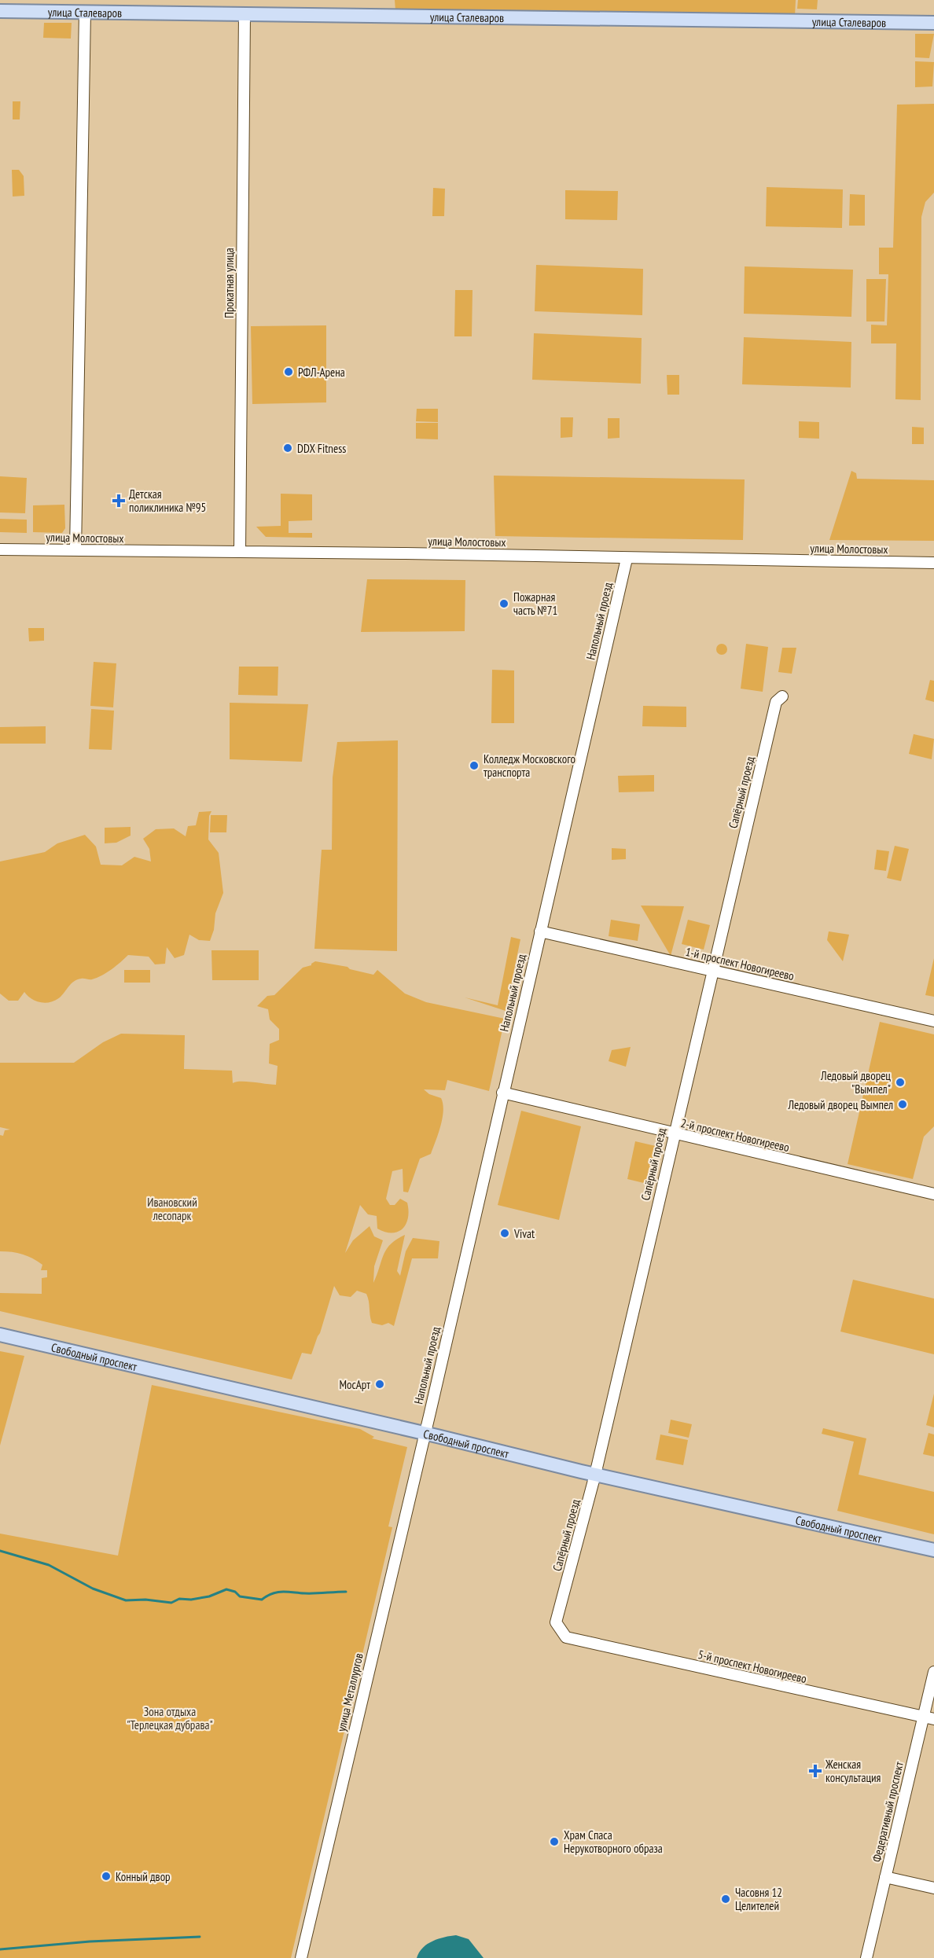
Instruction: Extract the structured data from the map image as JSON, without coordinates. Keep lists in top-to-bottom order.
{
  "streets": {
    "main road": ["улица Сталеваров", "Свободный проспект"],
    "street": [
      "Прокатная улица",
      "улица Молостовых",
      "Напольный проезд",
      "Сапёрный проезд",
      "1-й проспект Новогиреево",
      "2-й проспект Новогиреево",
      "5-й проспект Новогиреево",
      "улица Металлургов",
      "Федеративный проспект"
    ]
  },
  "crossings": [
    ["улица Сталеваров", "Прокатная улица"],
    ["Прокатная улица", "улица Молостовых"],
    ["улица Молостовых", "Напольный проезд"],
    ["Напольный проезд", "1-й проспект Новогиреево"],
    ["Напольный проезд", "2-й проспект Новогиреево"],
    ["Напольный проезд", "Свободный проспект"],
    ["Напольный проезд", "улица Металлургов"],
    ["Сапёрный проезд", "1-й проспект Новогиреево"],
    ["Сапёрный проезд", "2-й проспект Новогиреево"],
    ["Сапёрный проезд", "Свободный проспект"],
    ["Сапёрный проезд", "5-й проспект Новогиреево"],
    ["Свободный проспект", "улица Металлургов"],
    ["5-й проспект Новогиреево", "Федеративный проспект"]
  ],
  "parks": ["Ивановский лесопарк", "Зона отдыха \"Терлецкая дубрава\""],
  "places": {
    "other": [
      "РФЛ-Арена",
      "DDX Fitness",
      "Пожарная часть №71",
      "Колледж Московского транспорта",
      "Ледовый дворец \"Вымпел\"",
      "Ледовый дворец Вымпел",
      "Vivat",
      "МосАрт",
      "Храм Спаса Нерукотворного образа",
      "Конный двор",
      "Часовня 12 Целителей"
    ],
    "health": ["Детская поликлиника №95", "Женская консультация"]
  }
}
